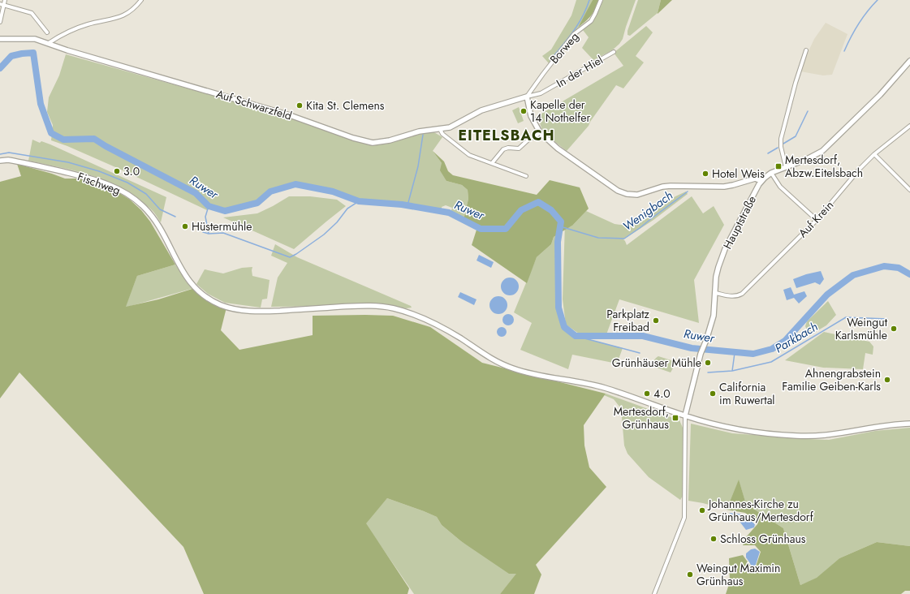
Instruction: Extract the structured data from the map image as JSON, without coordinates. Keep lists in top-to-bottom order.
{
  "streets": {
    "street": [
      "Borweg",
      "In der Hiel",
      "Auf Schwarzfeld",
      "Fischweg",
      "Auf Krein",
      "Hauptstraße"
    ]
  },
  "crossings": [
    ["Borweg", "In der Hiel"],
    ["Borweg", "Auf Schwarzfeld"],
    ["In der Hiel", "Auf Schwarzfeld"],
    ["Fischweg", "Hauptstraße"],
    ["Auf Krein", "Hauptstraße"]
  ],
  "districts": ["EITELSBACH"],
  "water": ["Ruwer", "Wenigbach", "Parkbach"],
  "places": {
    "other": [
      "Kita St. Clemens",
      "Kapelle der 14 Nothelfer",
      "3.0",
      "Hotel Weis",
      "Hüstermühle",
      "Parkplatz Freibad",
      "Weingut Karlsmühle",
      "Grünhäuser Mühle",
      "Ahnengrabstein Familie Geiben-Karls",
      "4.0",
      "California im Ruwertal",
      "Johannes-Kirche zu Grünhaus/Mertesdorf",
      "Schloss Grünhaus",
      "Weingut Maximin Grünhaus"
    ],
    "transit": ["Mertesdorf, Abzw.Eitelsbach", "Mertesdorf, Grünhaus"]
  }
}
